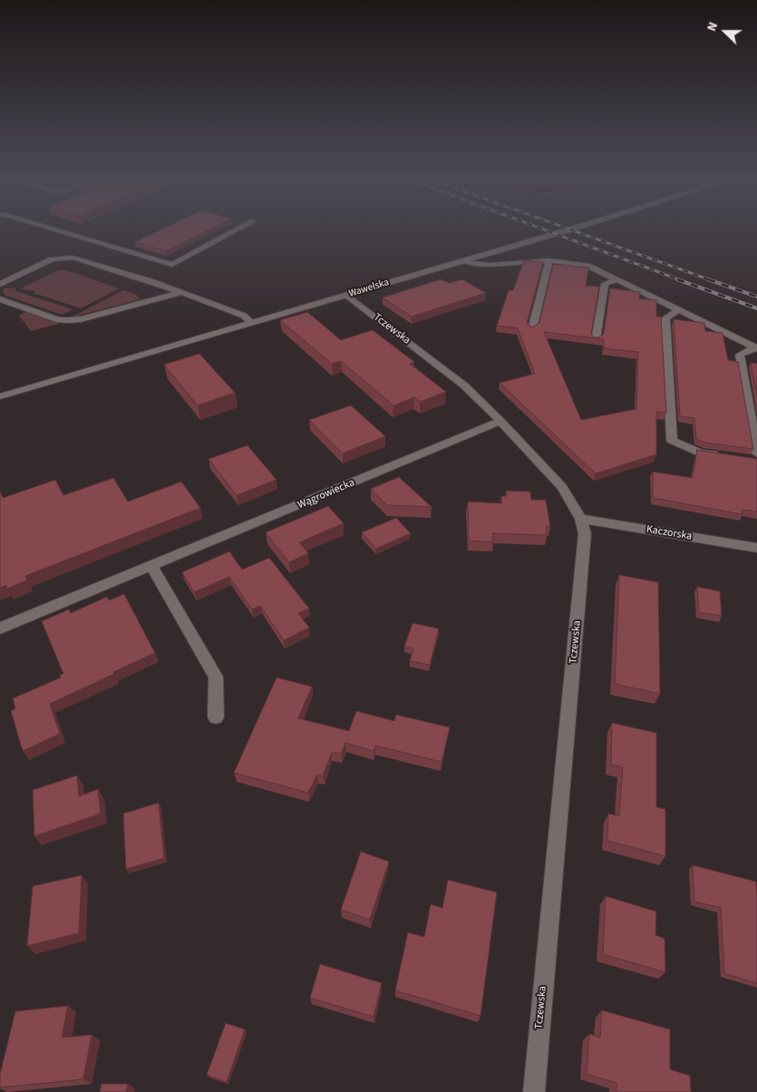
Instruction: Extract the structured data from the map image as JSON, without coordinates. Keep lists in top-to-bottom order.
{
  "streets": {
    "street": [
      "Wawelska",
      "Tczewska",
      "Wągrowiecka",
      "Kaczorska"
    ]
  },
  "crossings": [
    ["Wawelska", "Tczewska"],
    ["Tczewska", "Wągrowiecka"],
    ["Tczewska", "Kaczorska"]
  ],
  "north": "left"
}
